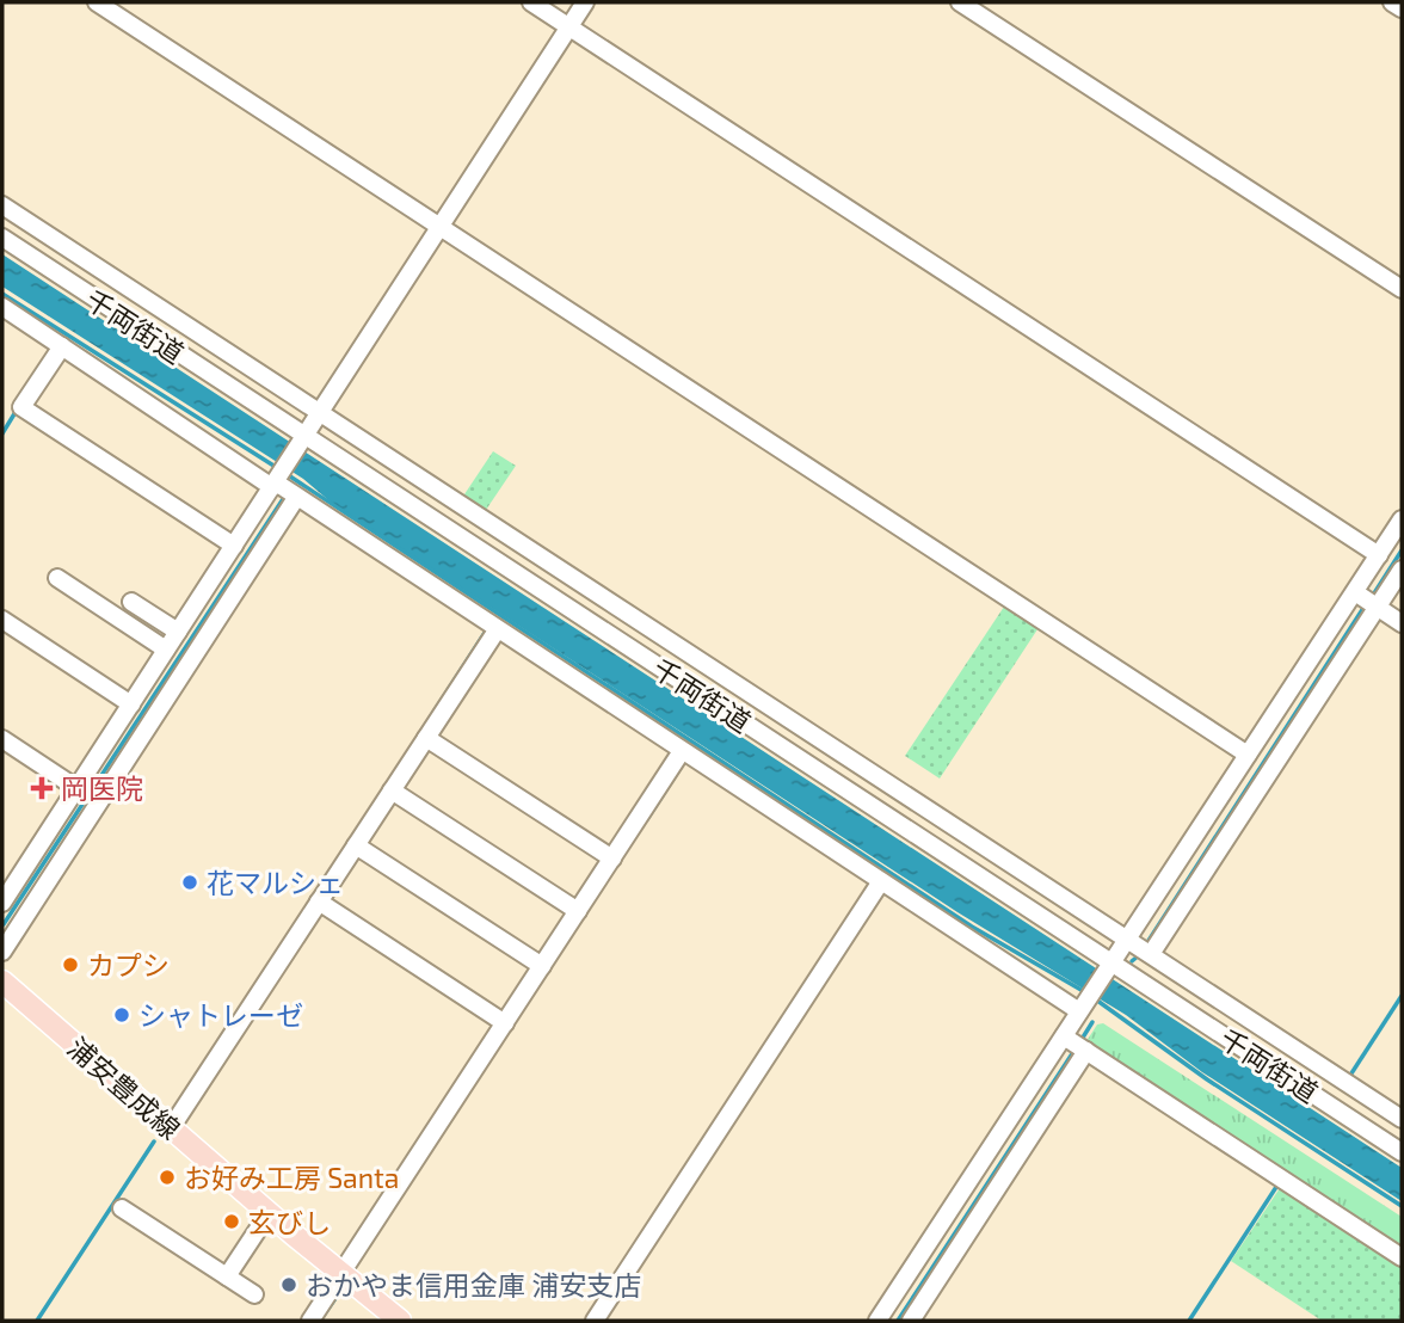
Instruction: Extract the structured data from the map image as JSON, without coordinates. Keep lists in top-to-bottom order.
{
  "streets": {
    "main road": ["浦安豊成線"],
    "street": ["千両街道"]
  },
  "places": {
    "health": ["岡医院"],
    "other": [
      "花マルシェ",
      "カプシ",
      "シャトレーゼ",
      "お好み工房 Santa",
      "玄びし",
      "おかやま信用金庫 浦安支店"
    ]
  }
}
